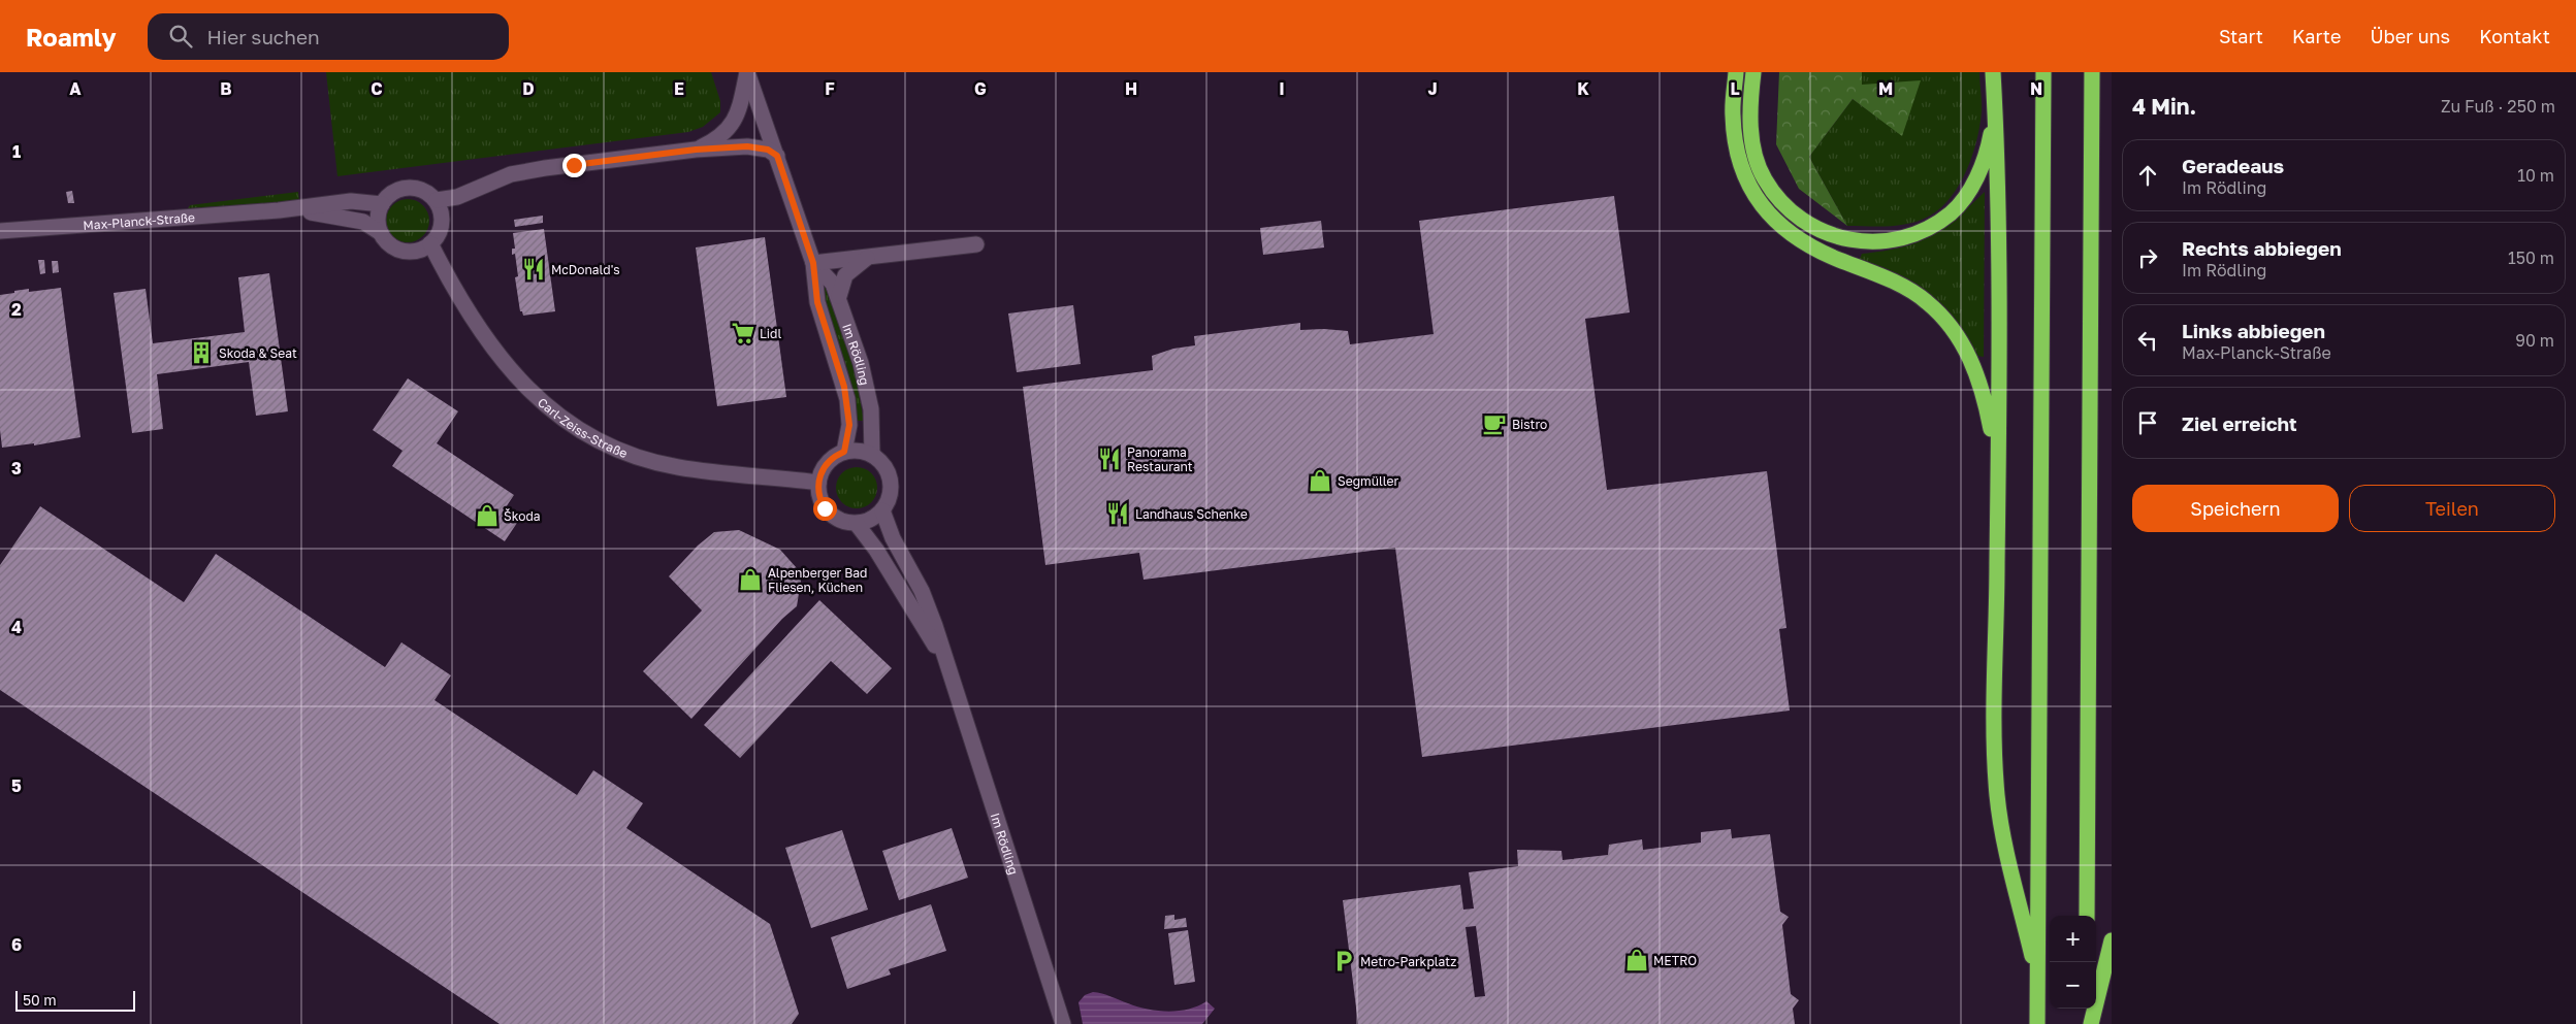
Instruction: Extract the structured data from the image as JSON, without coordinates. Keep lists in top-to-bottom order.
{
  "streets": {
    "street": ["Max-Planck-Straße", "Im Rödling", "Carl-Zeiss-Straße"]
  },
  "crossings": [
    ["Max-Planck-Straße", "Carl-Zeiss-Straße"],
    ["Im Rödling", "Carl-Zeiss-Straße"]
  ],
  "places": {
    "restaurant": ["McDonald's", "Panorama Restaurant", "Landhaus Schenke"],
    "supermarket": ["Lidl"],
    "building": ["Skoda & Seat"],
    "cafe": ["Bistro"],
    "shop": [
      "Segmüller",
      "Škoda",
      "Alpenberger Bad Fliesen, Küchen",
      "METRO"
    ],
    "parking": ["Metro-Parkplatz"]
  },
  "scale_bar": "50 m",
  "page": {
    "header": "Roamly",
    "search": "Hier suchen",
    "nav": [
      "Start",
      "Karte",
      "Über uns",
      "Kontakt"
    ],
    "heading": ["4 Min.", "Zu Fuß · 250 m"],
    "list": [
      ["Geradeaus", "Im Rödling", "10 m"],
      ["Rechts abbiegen", "Im Rödling", "150 m"],
      ["Links abbiegen", "Max-Planck-Straße", "90 m"],
      "Ziel erreicht"
    ],
    "buttons": ["Speichern", "Teilen"],
    "map_buttons": ["+", "−"],
    "scale": "50 m"
  },
  "grid": {
    "columns": [
      "A",
      "B",
      "C",
      "D",
      "E",
      "F",
      "G",
      "H",
      "I",
      "J",
      "K",
      "L",
      "M",
      "N"
    ],
    "rows": [
      "1",
      "2",
      "3",
      "4",
      "5",
      "6"
    ]
  }
}
